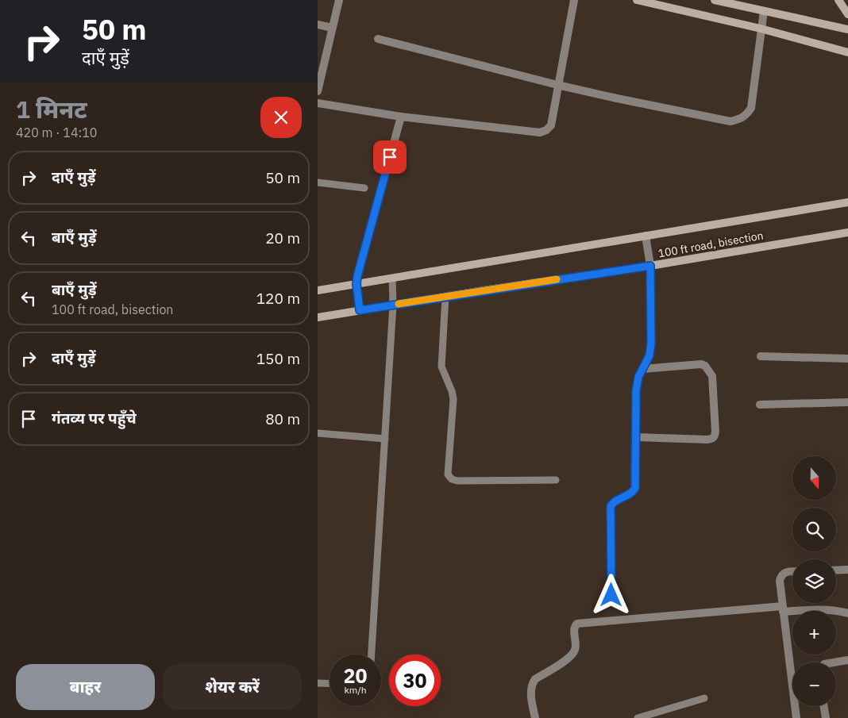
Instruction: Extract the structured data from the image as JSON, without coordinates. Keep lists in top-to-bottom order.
{
  "streets": {
    "street": ["100 ft road, bisection"]
  },
  "north": "bottom",
  "page": {
    "turn": ["50 m", "दाएँ मुड़ें"],
    "heading": ["1 मिनट", "420 m · 14:10"],
    "list": [
      {
        "name": "दाएँ मुड़ें",
        "value": "50 m"
      },
      {
        "name": "बाएँ मुड़ें",
        "value": "20 m"
      },
      {
        "name": "बाएँ मुड़ें",
        "note": "100 ft road, bisection",
        "value": "120 m"
      },
      {
        "name": "दाएँ मुड़ें",
        "value": "150 m"
      },
      {
        "name": "गंतव्य पर पहुँचे",
        "value": "80 m"
      }
    ],
    "map_buttons": ["+", "−"],
    "speed": "20 km/h",
    "limit": "30",
    "buttons": ["बाहर", "शेयर करें"]
  }
}
